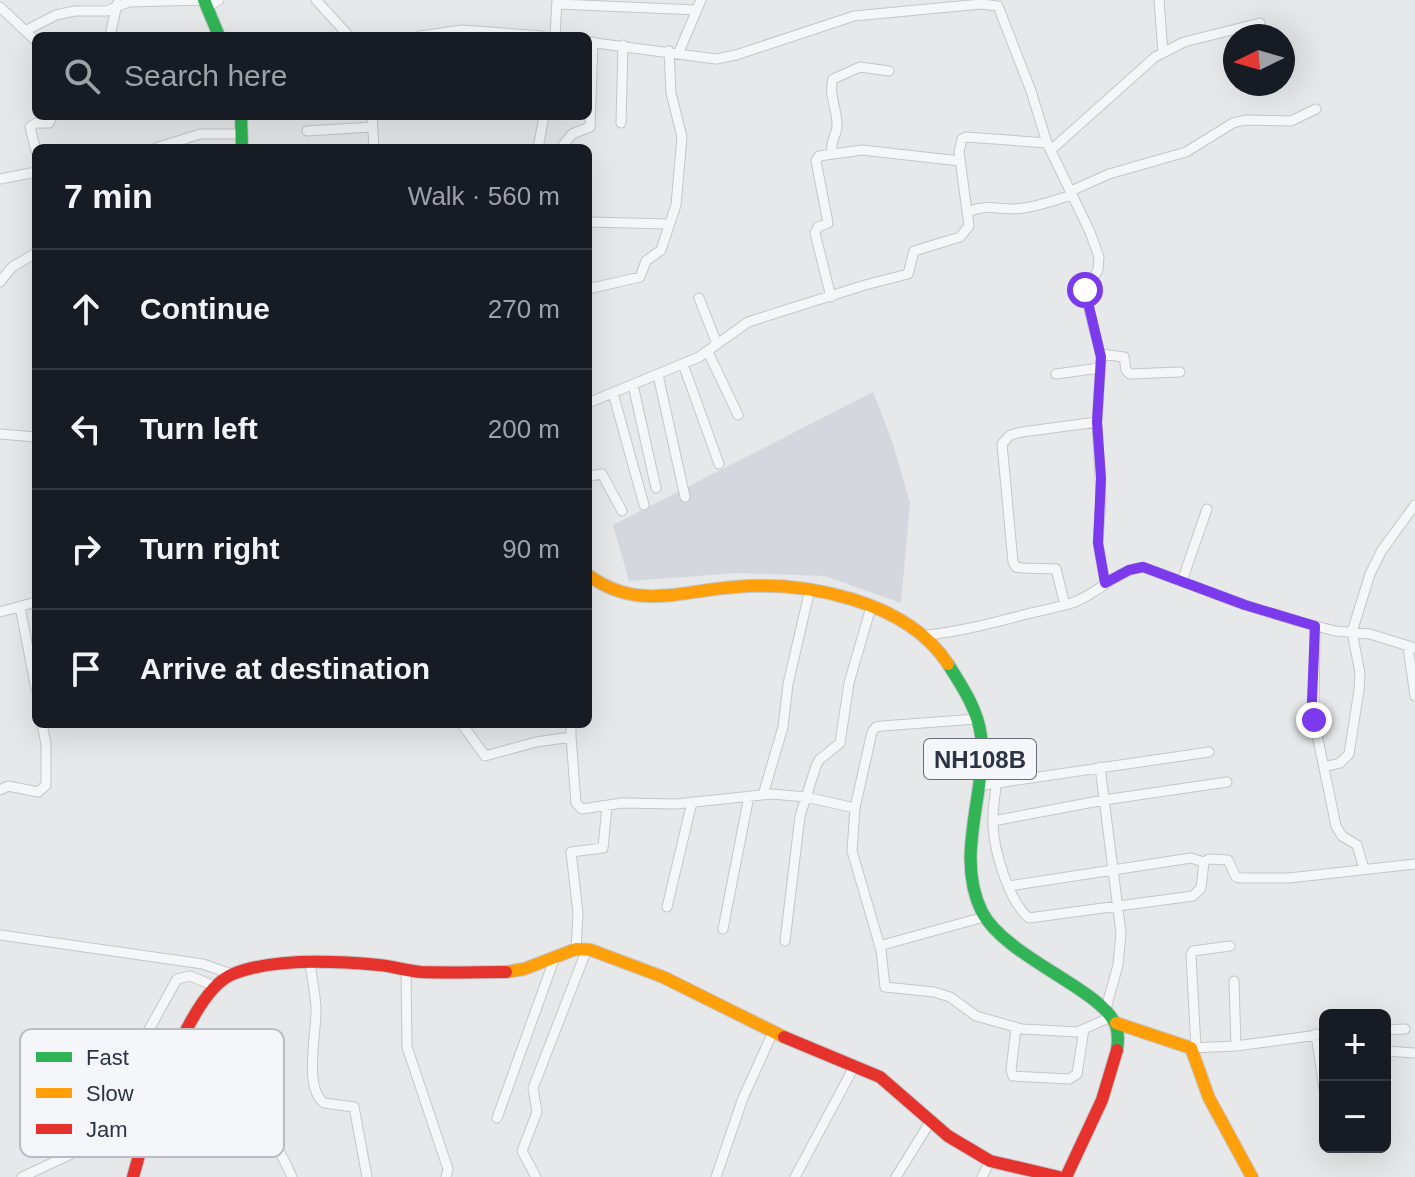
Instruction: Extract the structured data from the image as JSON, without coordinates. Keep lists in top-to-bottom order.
{
  "streets": {
    "main road": ["NH108B"]
  },
  "legend": ["Fast", "Slow", "Jam"],
  "north": "left",
  "page": {
    "search": "Search here",
    "heading": ["7 min", "Walk · 560 m"],
    "list": [
      ["Continue", "270 m"],
      ["Turn left", "200 m"],
      ["Turn right", "90 m"],
      "Arrive at destination"
    ],
    "map_buttons": ["+", "−"]
  }
}
